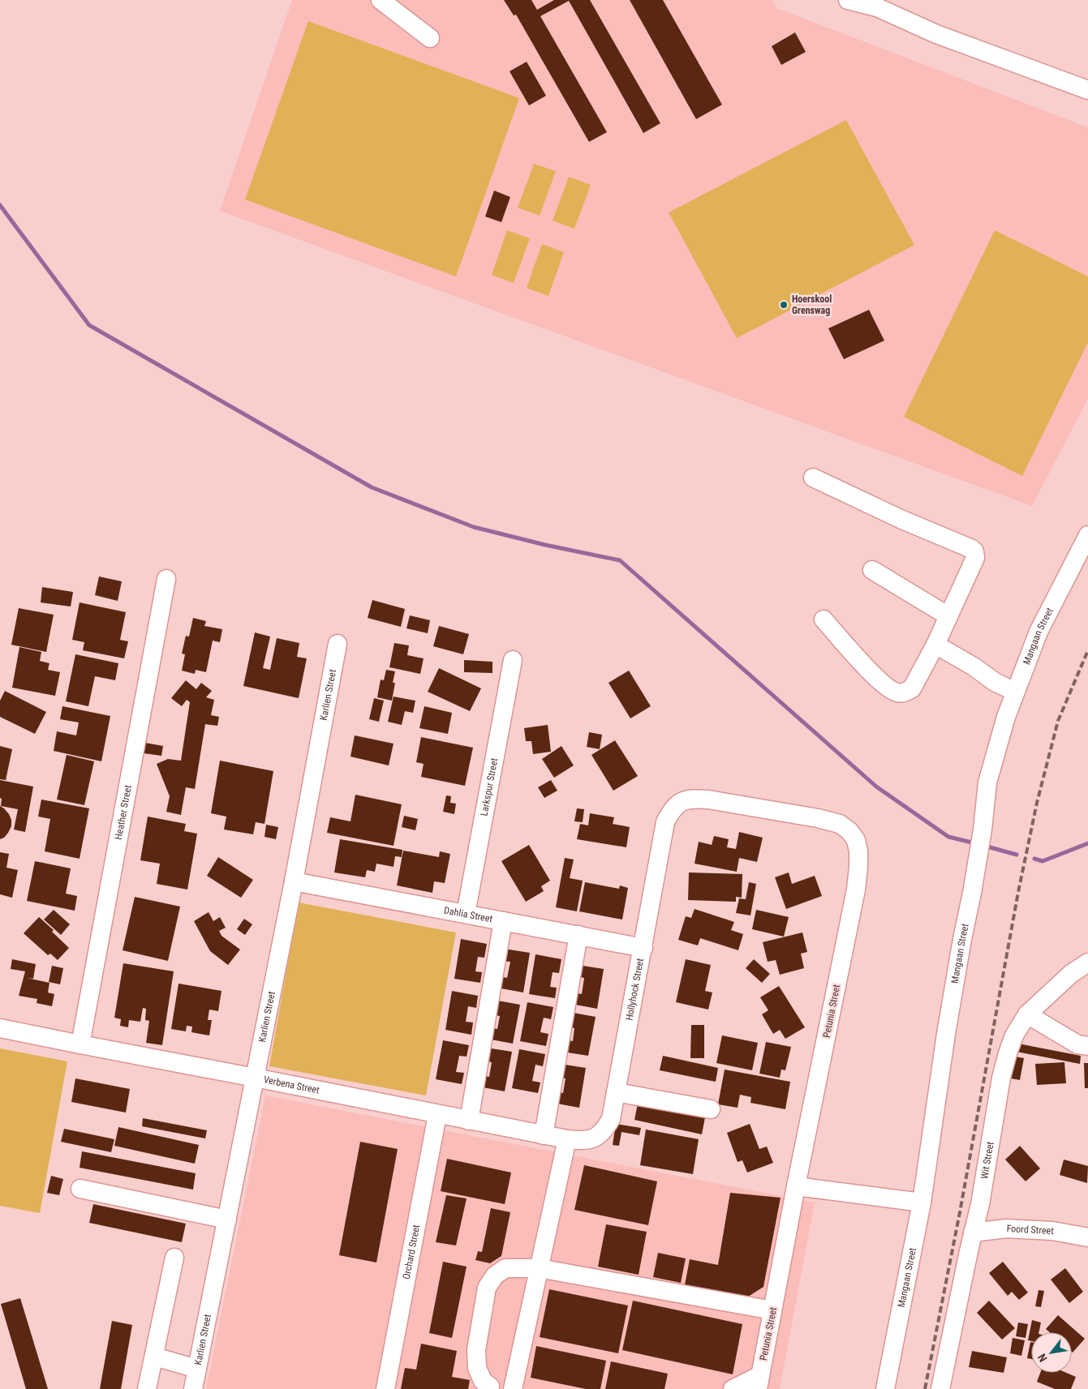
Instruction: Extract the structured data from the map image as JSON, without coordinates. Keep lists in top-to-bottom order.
{
  "streets": {
    "street": [
      "Mangaan Street",
      "Karlien Street",
      "Larkspur Street",
      "Heather Street",
      "Dahlia Street",
      "Hollyhock Street",
      "Petunia Street",
      "Verbena Street",
      "Wit Street",
      "Foord Street",
      "Orchard Street"
    ]
  },
  "crossings": [
    ["Karlien Street", "Dahlia Street"],
    ["Karlien Street", "Verbena Street"],
    ["Larkspur Street", "Dahlia Street"],
    ["Heather Street", "Verbena Street"],
    ["Dahlia Street", "Hollyhock Street"],
    ["Hollyhock Street", "Petunia Street"],
    ["Hollyhock Street", "Verbena Street"],
    ["Verbena Street", "Orchard Street"],
    ["Wit Street", "Foord Street"]
  ],
  "places": ["Hoerskool Grenswag"],
  "north": "bottom left"
}
